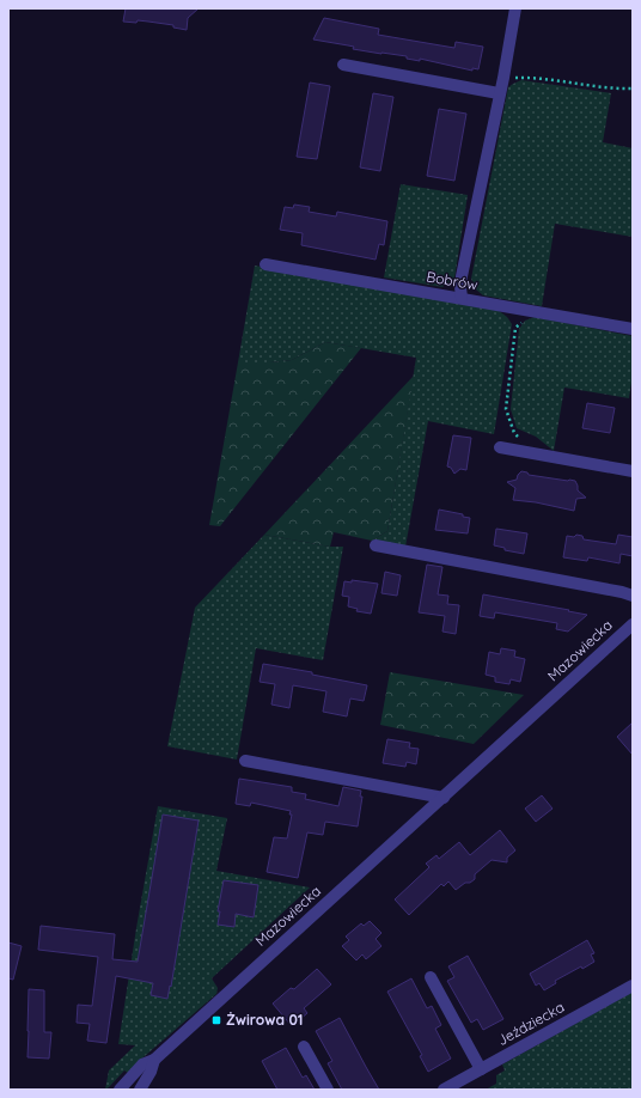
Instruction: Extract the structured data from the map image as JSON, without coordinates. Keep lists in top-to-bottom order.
{
  "streets": {
    "street": ["Bobrów", "Mazowiecka", "Jeździecka"]
  },
  "places": {
    "transit": ["Żwirowa 01"]
  }
}
